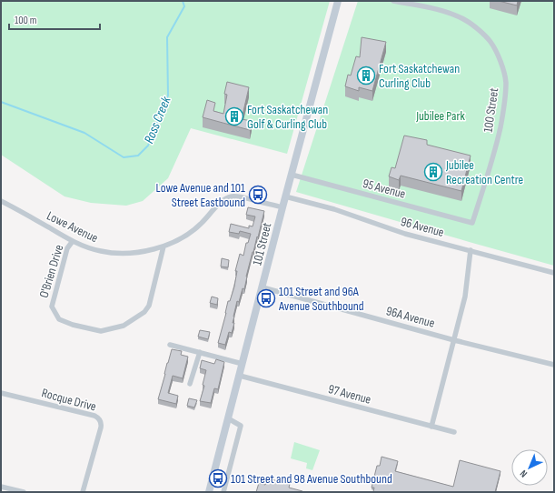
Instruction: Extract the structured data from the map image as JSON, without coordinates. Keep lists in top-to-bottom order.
{
  "streets": {
    "street": [
      "100 Street",
      "95 Avenue",
      "Lowe Avenue",
      "96 Avenue",
      "101 Street",
      "O'Brien Drive",
      "96A Avenue",
      "97 Avenue",
      "Rocque Drive"
    ]
  },
  "crossings": [
    ["100 Street", "95 Avenue"],
    ["95 Avenue", "101 Street"],
    ["Lowe Avenue", "101 Street"],
    ["Lowe Avenue", "O'Brien Drive"],
    ["96 Avenue", "101 Street"],
    ["101 Street", "96A Avenue"],
    ["101 Street", "97 Avenue"]
  ],
  "water": ["Ross Creek"],
  "parks": ["Jubilee Park"],
  "places": {
    "building": ["Fort Saskatchewan Curling Club", "Fort Saskatchewan Golf & Curling Club", "Jubilee Recreation Centre"],
    "bus stop": ["Lowe Avenue and 101 Street Eastbound", "101 Street and 96A Avenue Southbound", "101 Street and 98 Avenue Southbound"]
  },
  "scale_bar": "100 m",
  "north": "bottom left"
}
